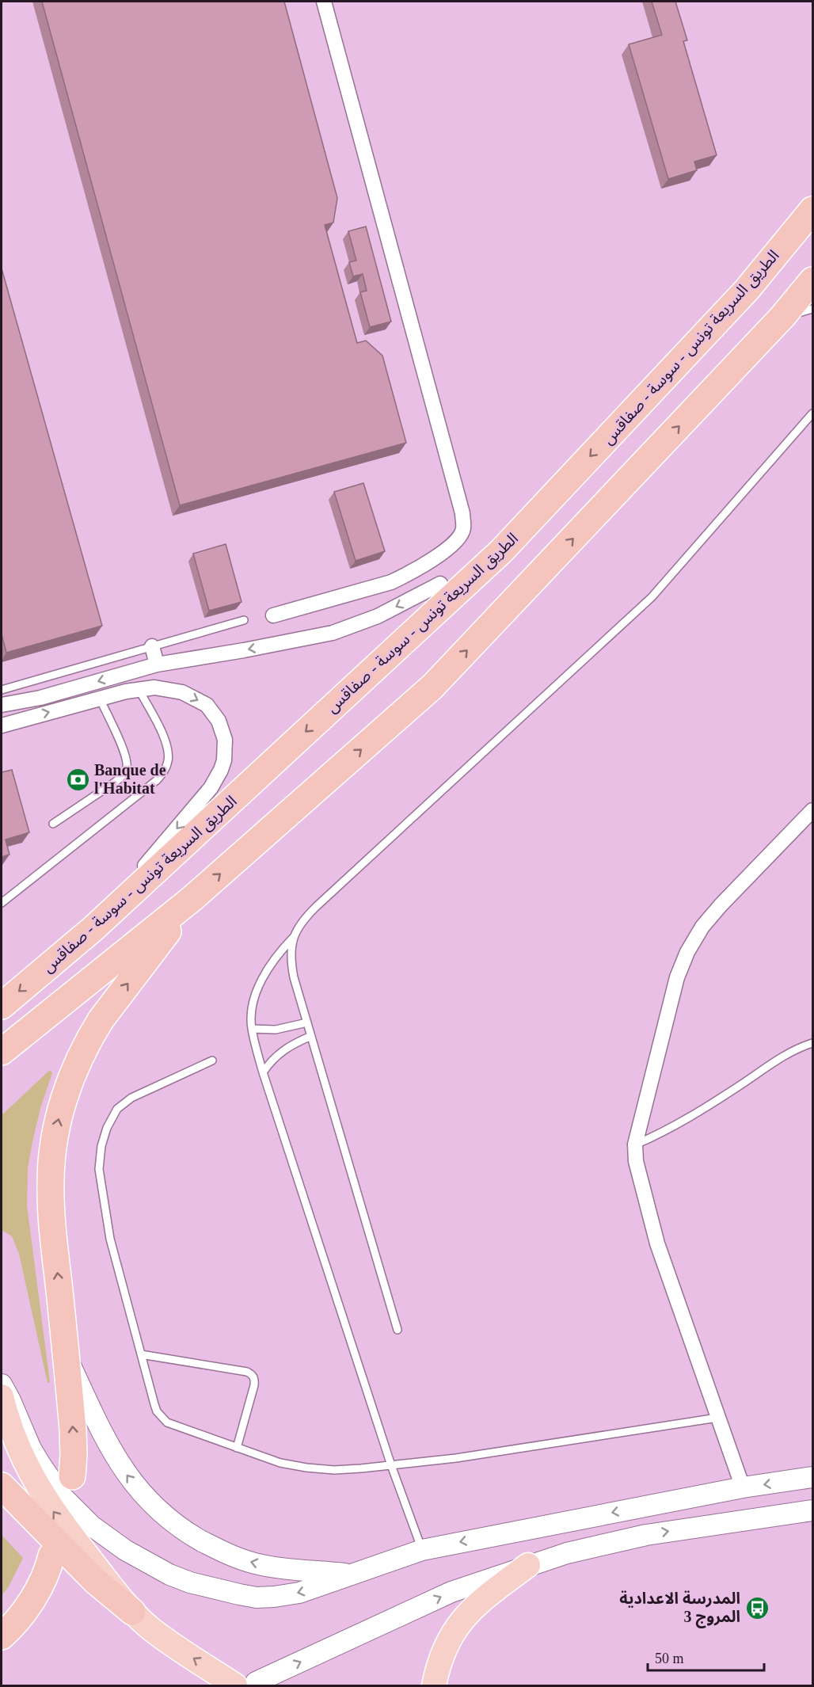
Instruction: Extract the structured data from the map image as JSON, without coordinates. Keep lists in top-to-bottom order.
{
  "streets": {
    "highway": ["الطريق السريعة تونس - سوسة - صفاقس"]
  },
  "places": {
    "bank": ["Banque de l'Habitat"],
    "bus stop": ["المدرسة الاعدادية المروج 3"]
  },
  "scale_bar": "50 m"
}
